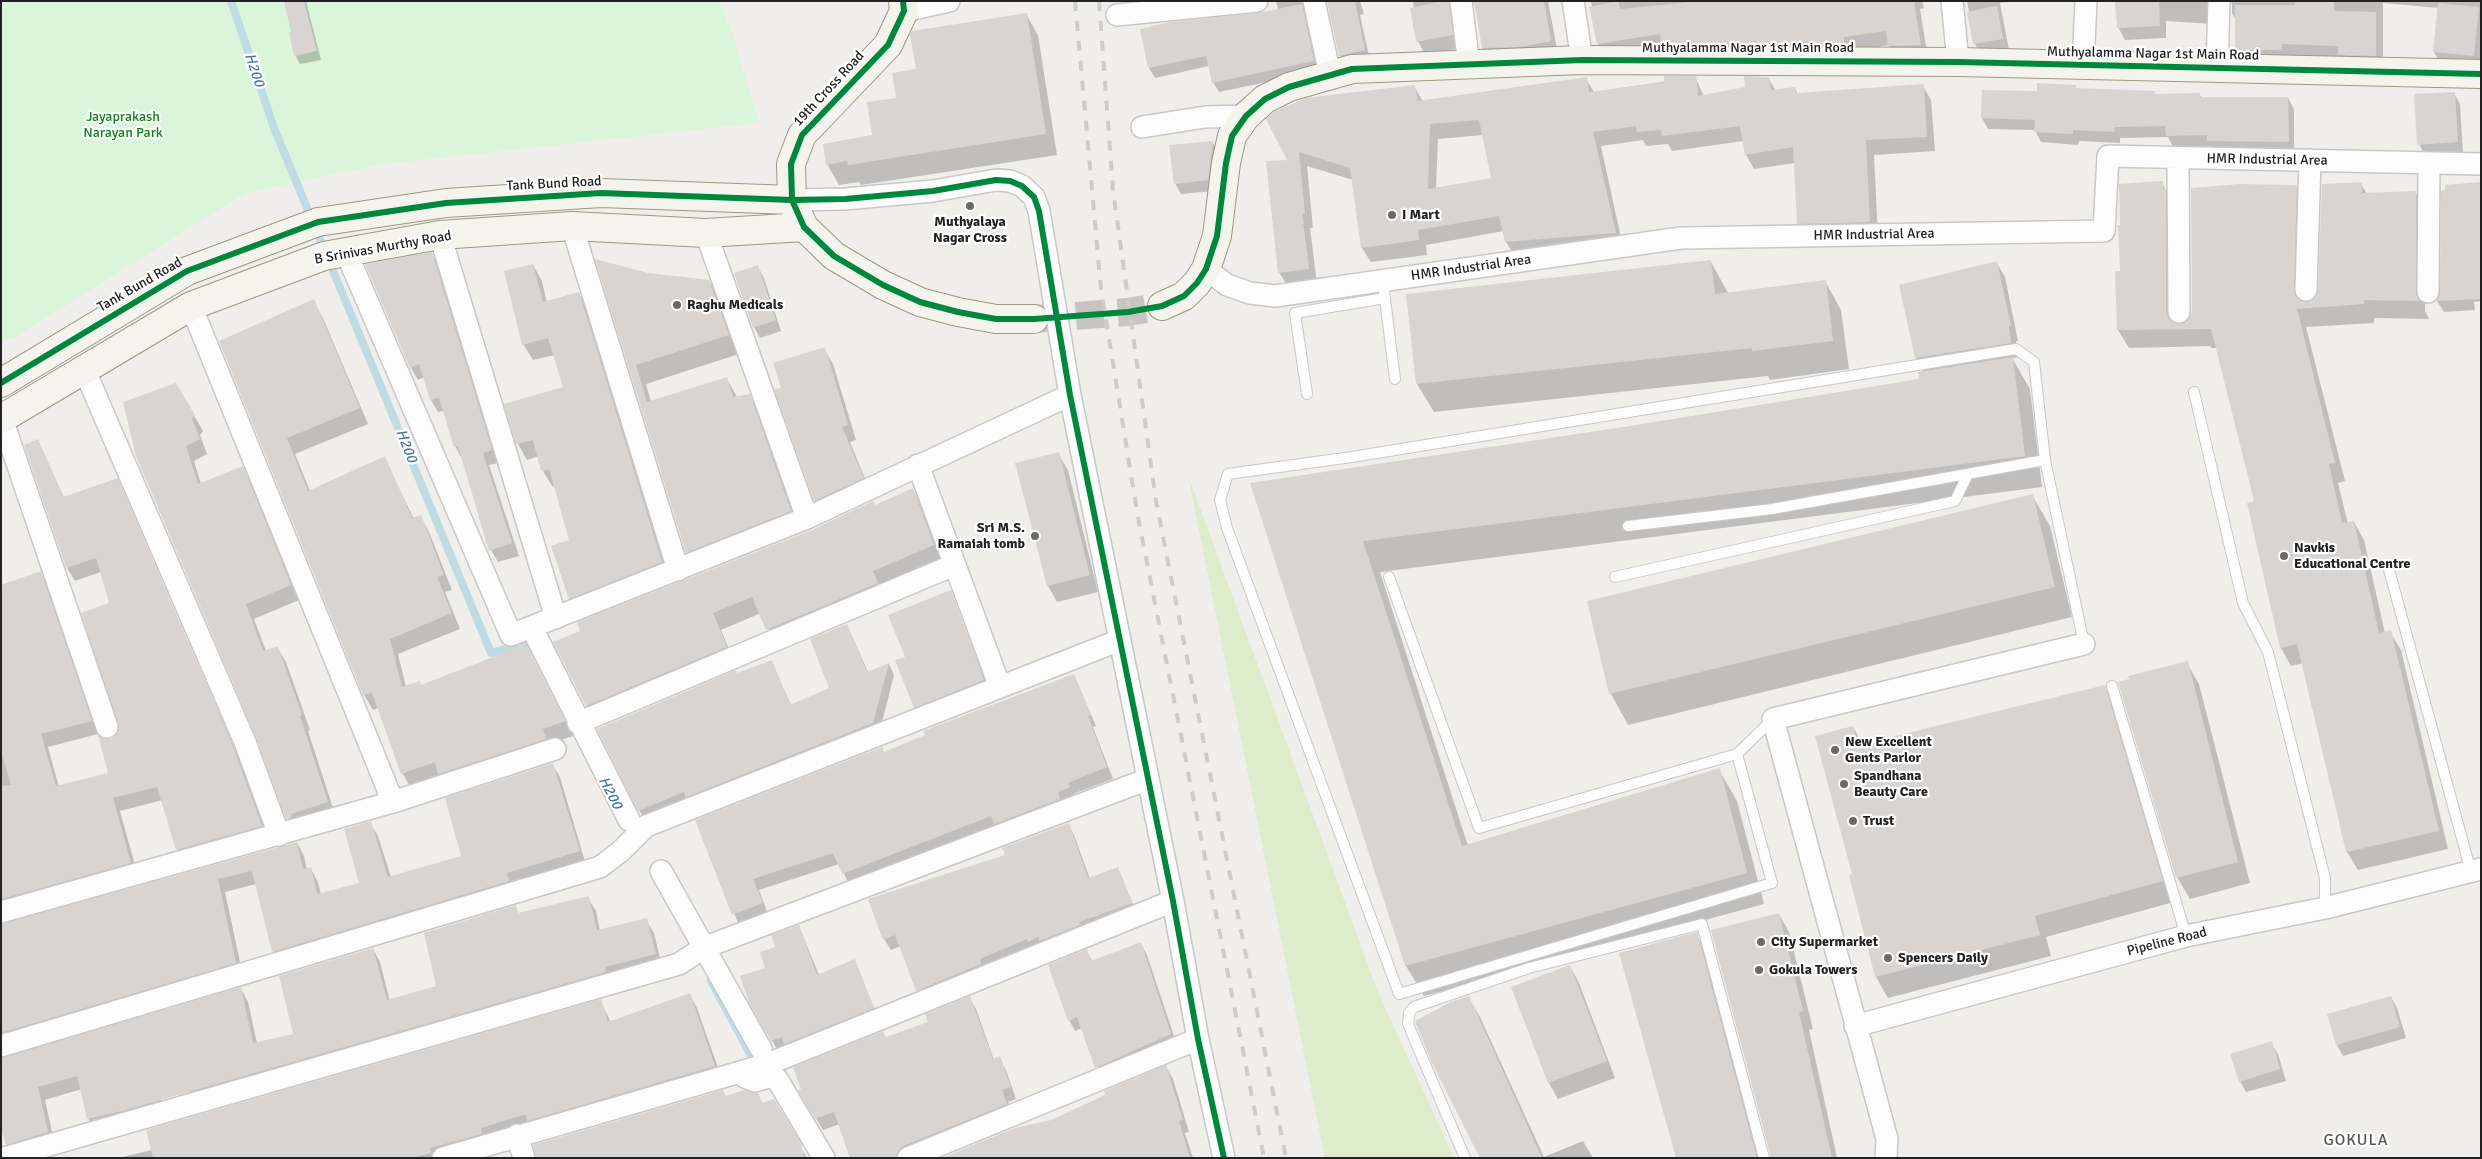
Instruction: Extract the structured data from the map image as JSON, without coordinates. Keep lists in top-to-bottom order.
{
  "streets": {
    "street": [
      "Muthyalamma Nagar 1st Main Road",
      "19th Cross Road",
      "HMR Industrial Area",
      "Tank Bund Road",
      "B Srinivas Murthy Road",
      "Pipeline Road"
    ]
  },
  "crossings": [
    ["Muthyalamma Nagar 1st Main Road", "HMR Industrial Area"],
    ["19th Cross Road", "Tank Bund Road"]
  ],
  "districts": ["GOKULA"],
  "water": ["H200"],
  "parks": ["Jayaprakash Narayan Park"],
  "places": [
    "Muthyalaya Nagar Cross",
    "I Mart",
    "Raghu Medicals",
    "Sri M.S. Ramaiah tomb",
    "Navkis Educational Centre",
    "New Excellent Gents Parlor",
    "Spandhana Beauty Care",
    "Trust",
    "City Supermarket",
    "Spencers Daily",
    "Gokula Towers"
  ]
}
